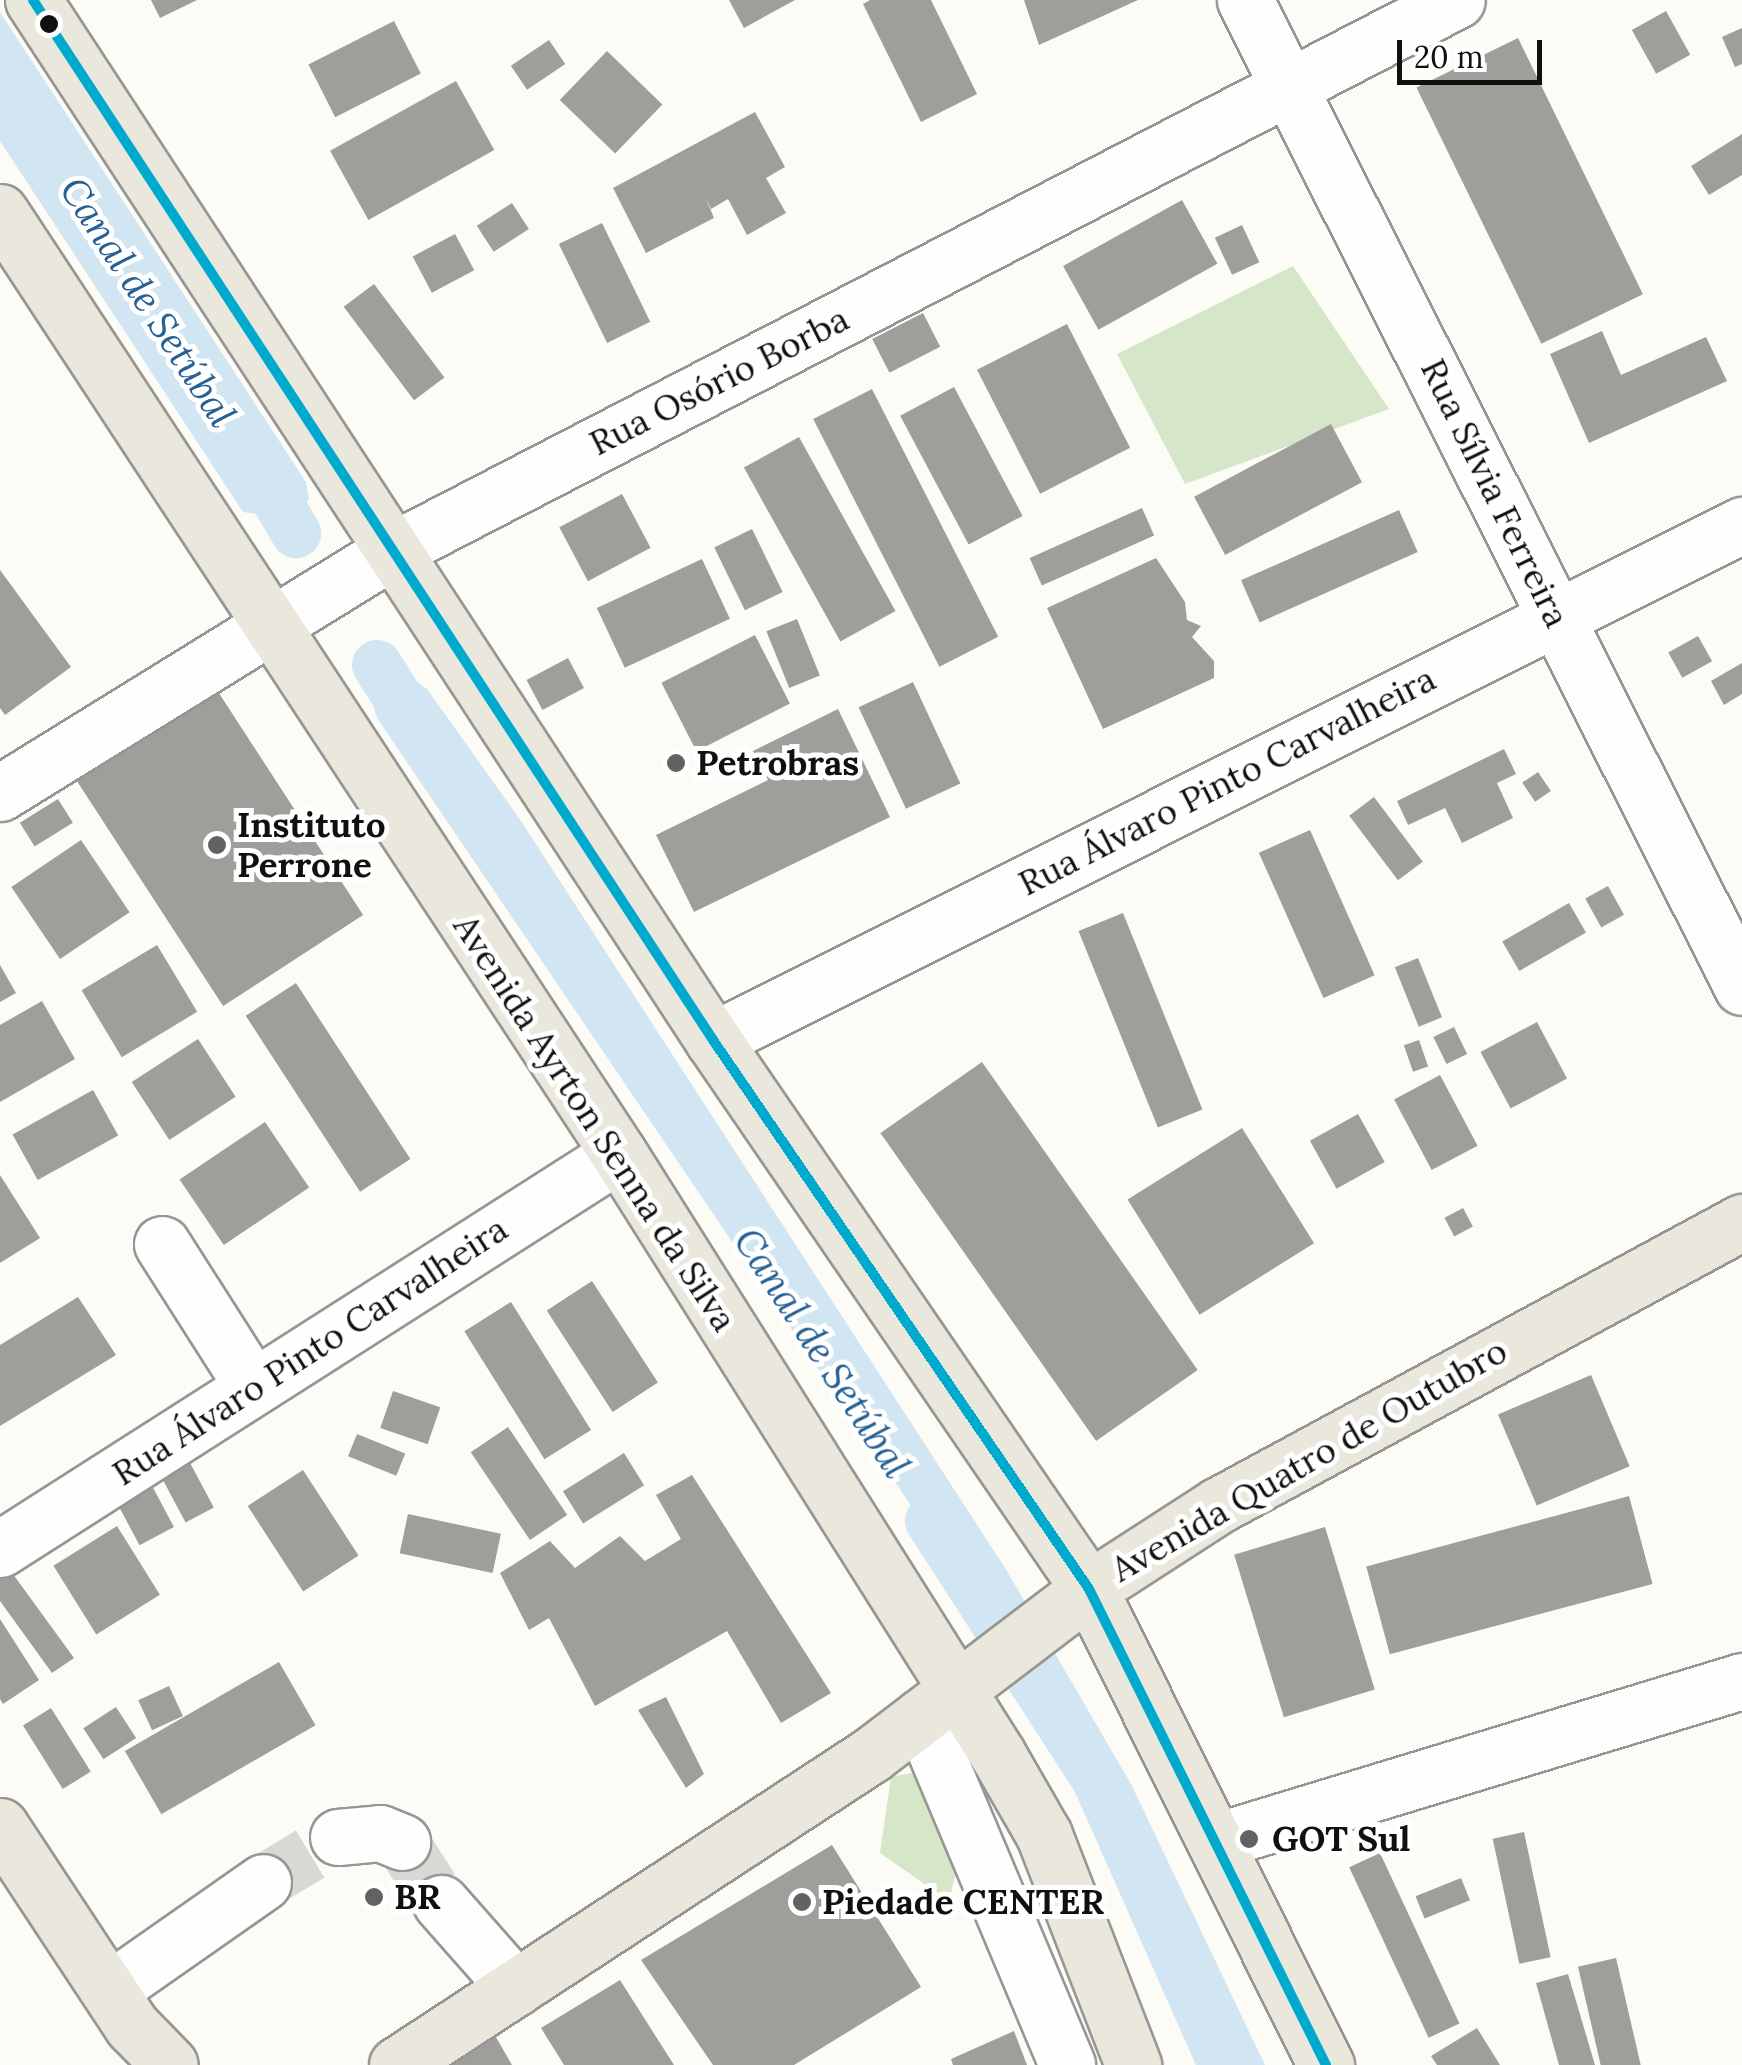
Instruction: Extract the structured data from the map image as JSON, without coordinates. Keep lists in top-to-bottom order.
{
  "streets": {
    "main road": ["Avenida Ayrton Senna da Silva", "Avenida Quatro de Outubro"],
    "street": ["Rua Osório Borba", "Rua Sílvia Ferreira", "Rua Álvaro Pinto Carvalheira"]
  },
  "crossings": [
    ["Rua Osório Borba", "Rua Sílvia Ferreira"],
    ["Rua Osório Borba", "Avenida Ayrton Senna da Silva"],
    ["Rua Sílvia Ferreira", "Rua Álvaro Pinto Carvalheira"],
    ["Rua Álvaro Pinto Carvalheira", "Avenida Ayrton Senna da Silva"],
    ["Avenida Ayrton Senna da Silva", "Avenida Quatro de Outubro"]
  ],
  "water": ["Canal de Setúbal"],
  "places": [
    "Petrobras",
    "Instituto Perrone",
    "GOT Sul",
    "BR",
    "Piedade CENTER"
  ],
  "scale_bar": "20 m"
}
